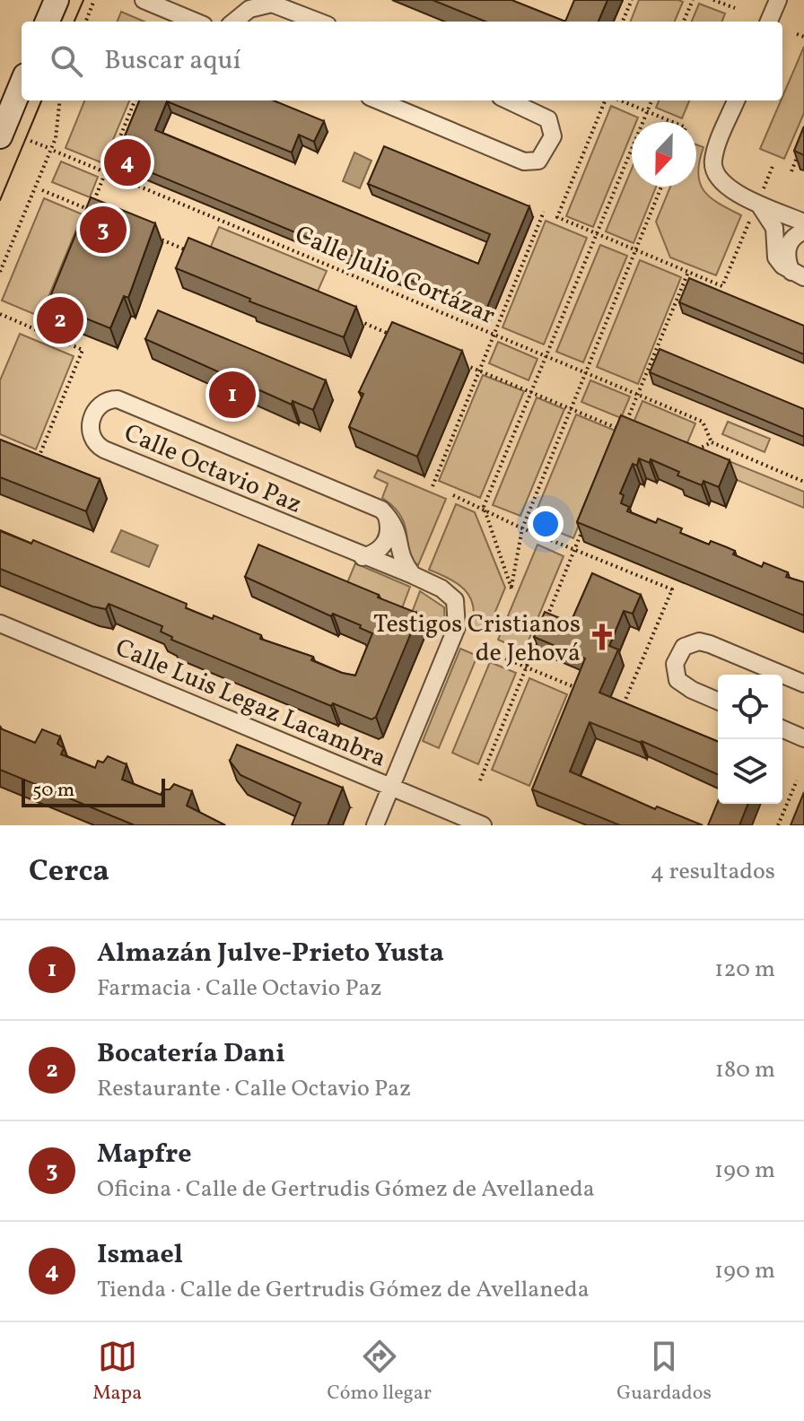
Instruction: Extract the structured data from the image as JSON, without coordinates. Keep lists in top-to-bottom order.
{
  "streets": {
    "street": ["Calle Octavio Paz", "Calle Luis Legaz Lacambra"],
    "path": ["Calle Julio Cortázar"]
  },
  "crossings": [
    ["Calle Octavio Paz", "Calle Luis Legaz Lacambra"]
  ],
  "places": {
    "church": ["Testigos Cristianos de Jehová"]
  },
  "scale_bar": "50 m",
  "north": "bottom",
  "page": {
    "search": "Buscar aquí",
    "pins": [
      "4",
      "3",
      "2",
      "1"
    ],
    "scale": "50 m",
    "heading": ["Cerca", "4 resultados"],
    "list": [
      {
        "mark": "1",
        "name": "Almazán Julve-Prieto Yusta",
        "note": "Farmacia · Calle Octavio Paz",
        "value": "120 m"
      },
      {
        "mark": "2",
        "name": "Bocatería Dani",
        "note": "Restaurante · Calle Octavio Paz",
        "value": "180 m"
      },
      {
        "mark": "3",
        "name": "Mapfre",
        "note": "Oficina · Calle de Gertrudis Gómez de Avellaneda",
        "value": "190 m"
      },
      {
        "mark": "4",
        "name": "Ismael",
        "note": "Tienda · Calle de Gertrudis Gómez de Avellaneda",
        "value": "190 m"
      }
    ],
    "nav": ["Mapa", "Cómo llegar", "Guardados"]
  }
}
